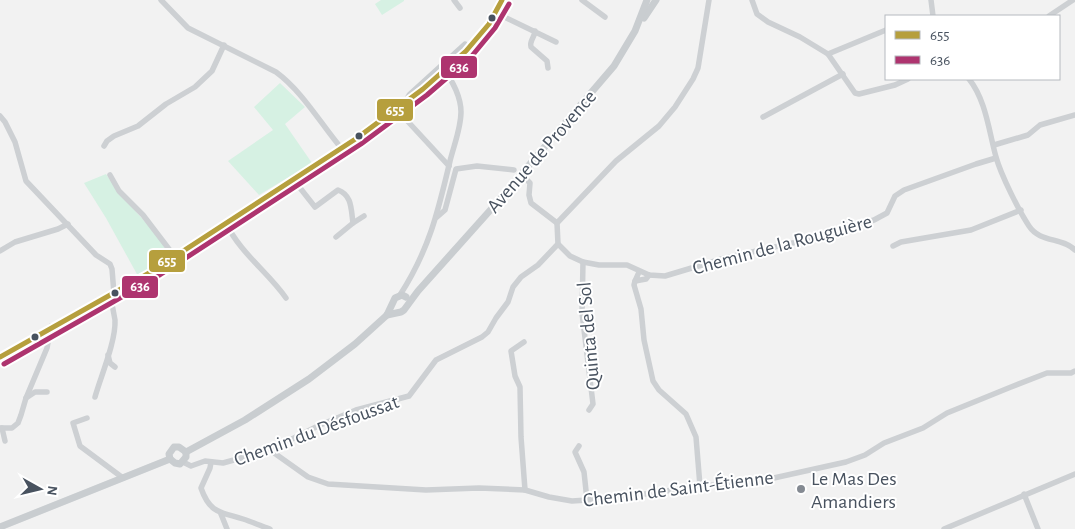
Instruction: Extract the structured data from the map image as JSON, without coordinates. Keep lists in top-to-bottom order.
{
  "streets": {
    "main road": ["Avenue de Provence"],
    "street": [
      "Chemin de la Rouguière",
      "Quinta del Sol",
      "Chemin du Désfoussat",
      "Chemin de Saint-Étienne"
    ]
  },
  "crossings": [
    ["Chemin de la Rouguière", "Quinta del Sol"],
    ["Chemin de la Rouguière", "Chemin du Désfoussat"],
    ["Chemin du Désfoussat", "Chemin de Saint-Étienne"]
  ],
  "places": ["Le Mas Des Amandiers"],
  "lines": ["transit line 655", "transit line 636"],
  "legend": ["655", "636"],
  "north": "right"
}
